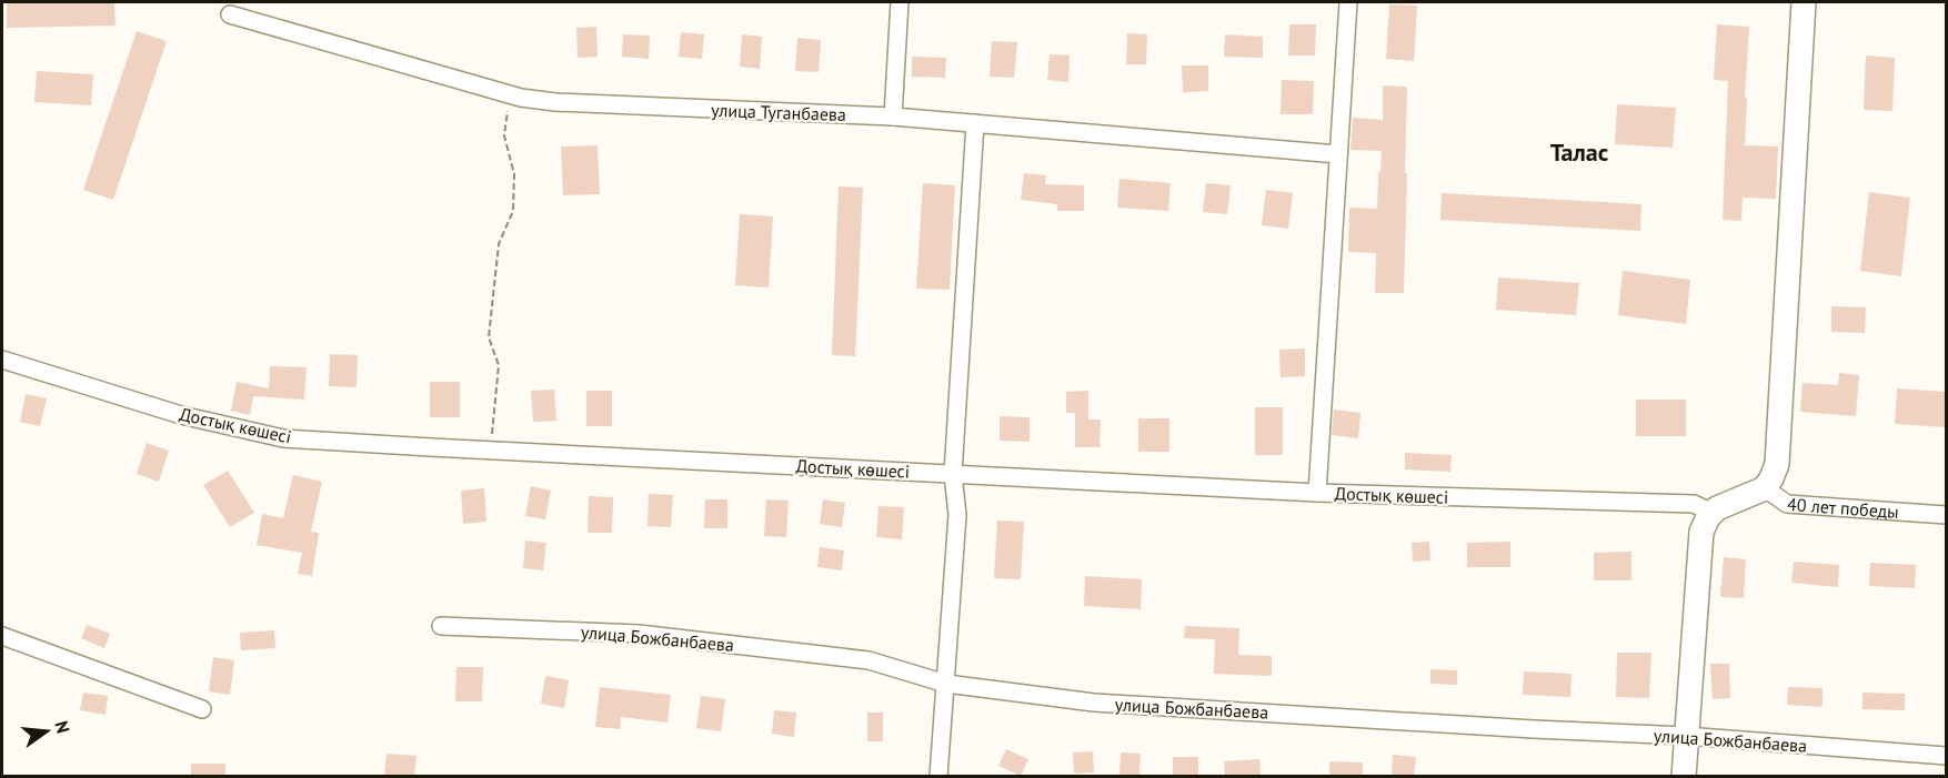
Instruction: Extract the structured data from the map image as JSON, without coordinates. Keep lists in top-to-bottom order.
{
  "streets": {
    "street": [
      "улица Туганбаева",
      "Достық көшесі",
      "40 лет победы",
      "улица Божбанбаева"
    ]
  },
  "crossings": [
    ["Достық көшесі", "40 лет победы"]
  ],
  "districts": ["Талас"],
  "north": "right"
}
